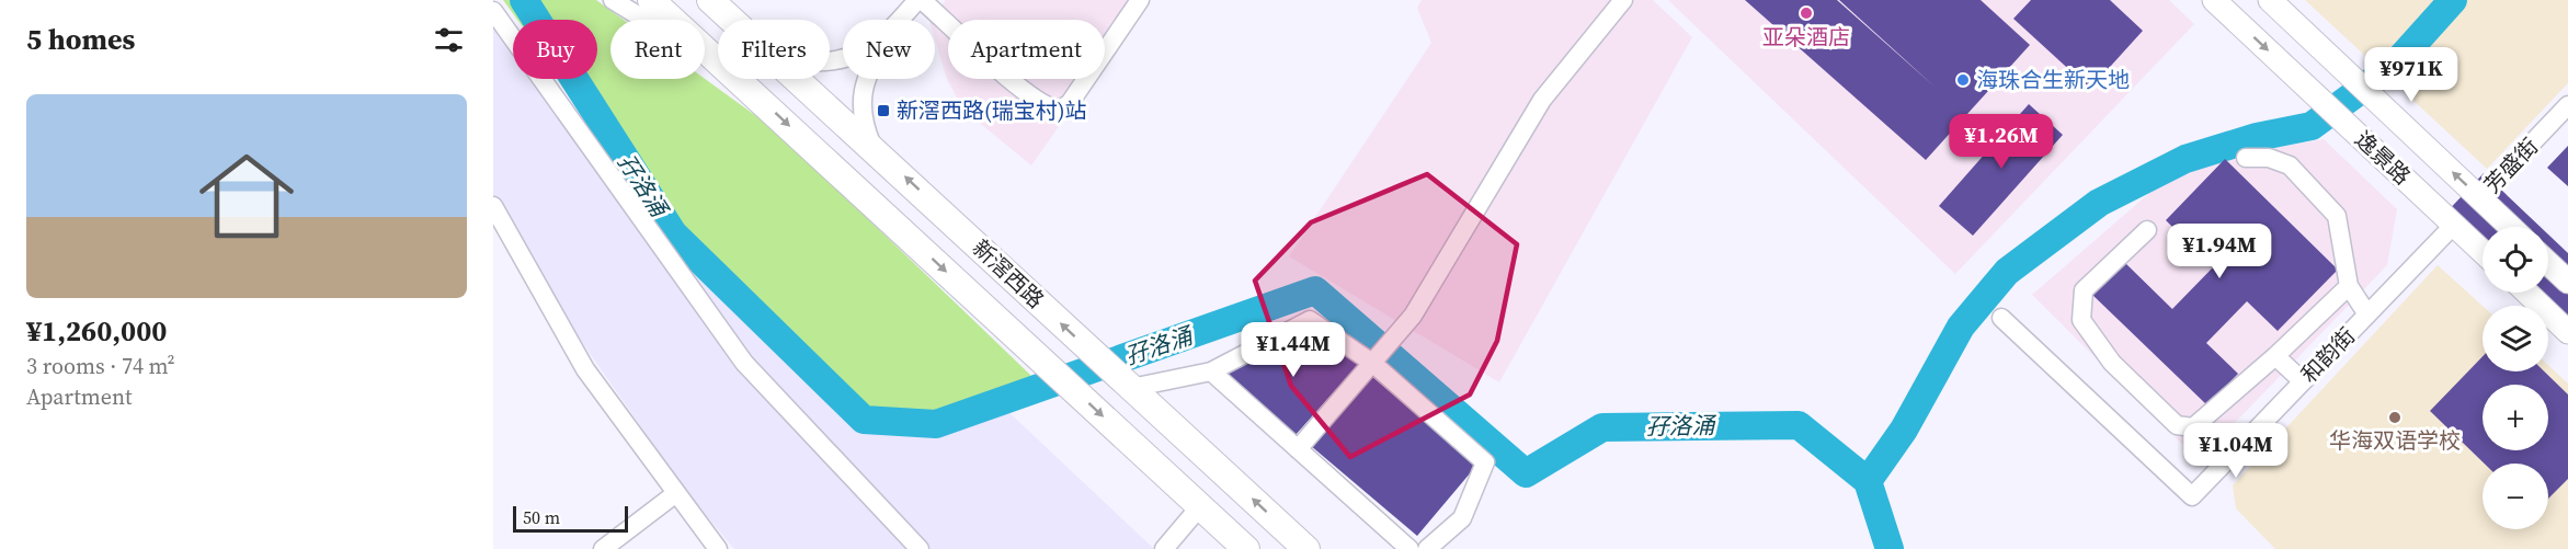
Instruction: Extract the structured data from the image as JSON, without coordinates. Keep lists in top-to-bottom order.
{
  "streets": {
    "highway": ["新滘西路"],
    "main road": ["逸景路"],
    "street": ["芳盛街", "和韵街"]
  },
  "crossings": [
    ["逸景路", "芳盛街"],
    ["逸景路", "和韵街"]
  ],
  "water": ["孖洛涌"],
  "places": {
    "other": ["亚朵酒店", "海珠合生新天地", "华海双语学校"],
    "transit": ["新滘西路(瑞宝村)站"]
  },
  "scale_bar": "50 m",
  "page": {
    "heading": "5 homes",
    "chip": [
      "Buy",
      "Rent",
      "Filters",
      "New",
      "Apartment"
    ],
    "price": [
      "¥971K",
      "¥1.26M",
      "¥1.94M",
      "¥1.44M",
      "¥1.04M"
    ],
    "list": [
      {
        "name": "¥1,260,000",
        "note": "3 rooms · 74 m² · Apartment"
      }
    ],
    "map_buttons": ["+", "−"],
    "scale": "50 m"
  }
}
